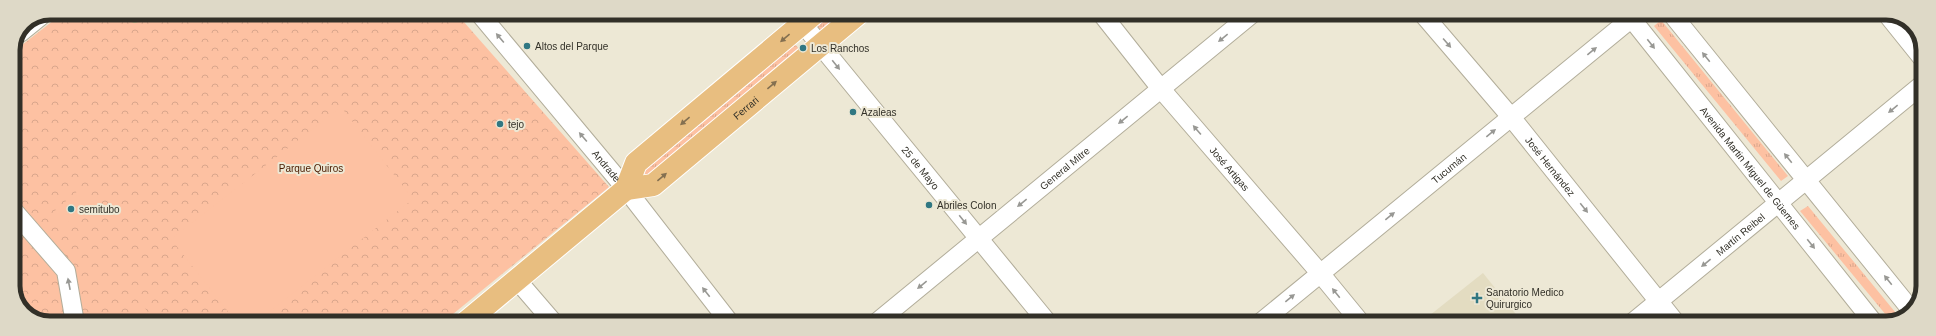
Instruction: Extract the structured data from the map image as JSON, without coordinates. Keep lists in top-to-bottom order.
{
  "streets": {
    "main road": ["Ferrari"],
    "street": [
      "Andrade",
      "José Hernández",
      "25 de Mayo",
      "General Mitre",
      "Tucumán",
      "Avenida Martin Miguel de Güemes",
      "José Artigas",
      "Martín Reibel"
    ]
  },
  "crossings": [
    ["Ferrari", "Andrade"],
    ["Ferrari", "25 de Mayo"],
    ["José Hernández", "Tucumán"],
    ["José Hernández", "Martín Reibel"],
    ["25 de Mayo", "General Mitre"],
    ["General Mitre", "José Artigas"],
    ["Tucumán", "José Artigas"],
    ["Avenida Martin Miguel de Güemes", "Martín Reibel"]
  ],
  "one_way": [
    "Andrade",
    "José Hernández",
    "25 de Mayo",
    "General Mitre",
    "Tucumán",
    "José Artigas",
    "Martín Reibel"
  ],
  "parks": ["Parque Quiros"],
  "places": {
    "other": [
      "Altos del Parque",
      "Los Ranchos",
      "Azaleas",
      "tejo",
      "Abriles Colon",
      "semitubo"
    ],
    "health": ["Sanatorio Medico Quirurgico"]
  }
}
